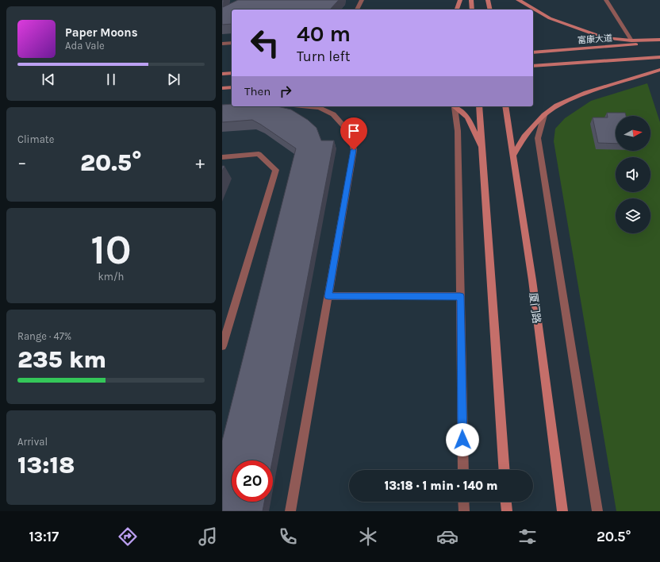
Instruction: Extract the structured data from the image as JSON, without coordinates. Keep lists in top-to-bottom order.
{
  "streets": {
    "street": ["富康大道", "厦门路"]
  },
  "north": "right",
  "page": {
    "turn": ["40 m", "Turn left"],
    "song": ["Paper Moons", "Ada Vale"],
    "then": "Then",
    "tile": [
      "Climate",
      ["10", "km/h"],
      ["Range · 47%", "235 km"],
      ["Arrival", "13:18"]
    ],
    "heat": ["−", "20.5°", "+"],
    "limit": "20",
    "trip": "13:18 · 1 min · 140 m",
    "tabs": ["13:17", "20.5°"]
  }
}
